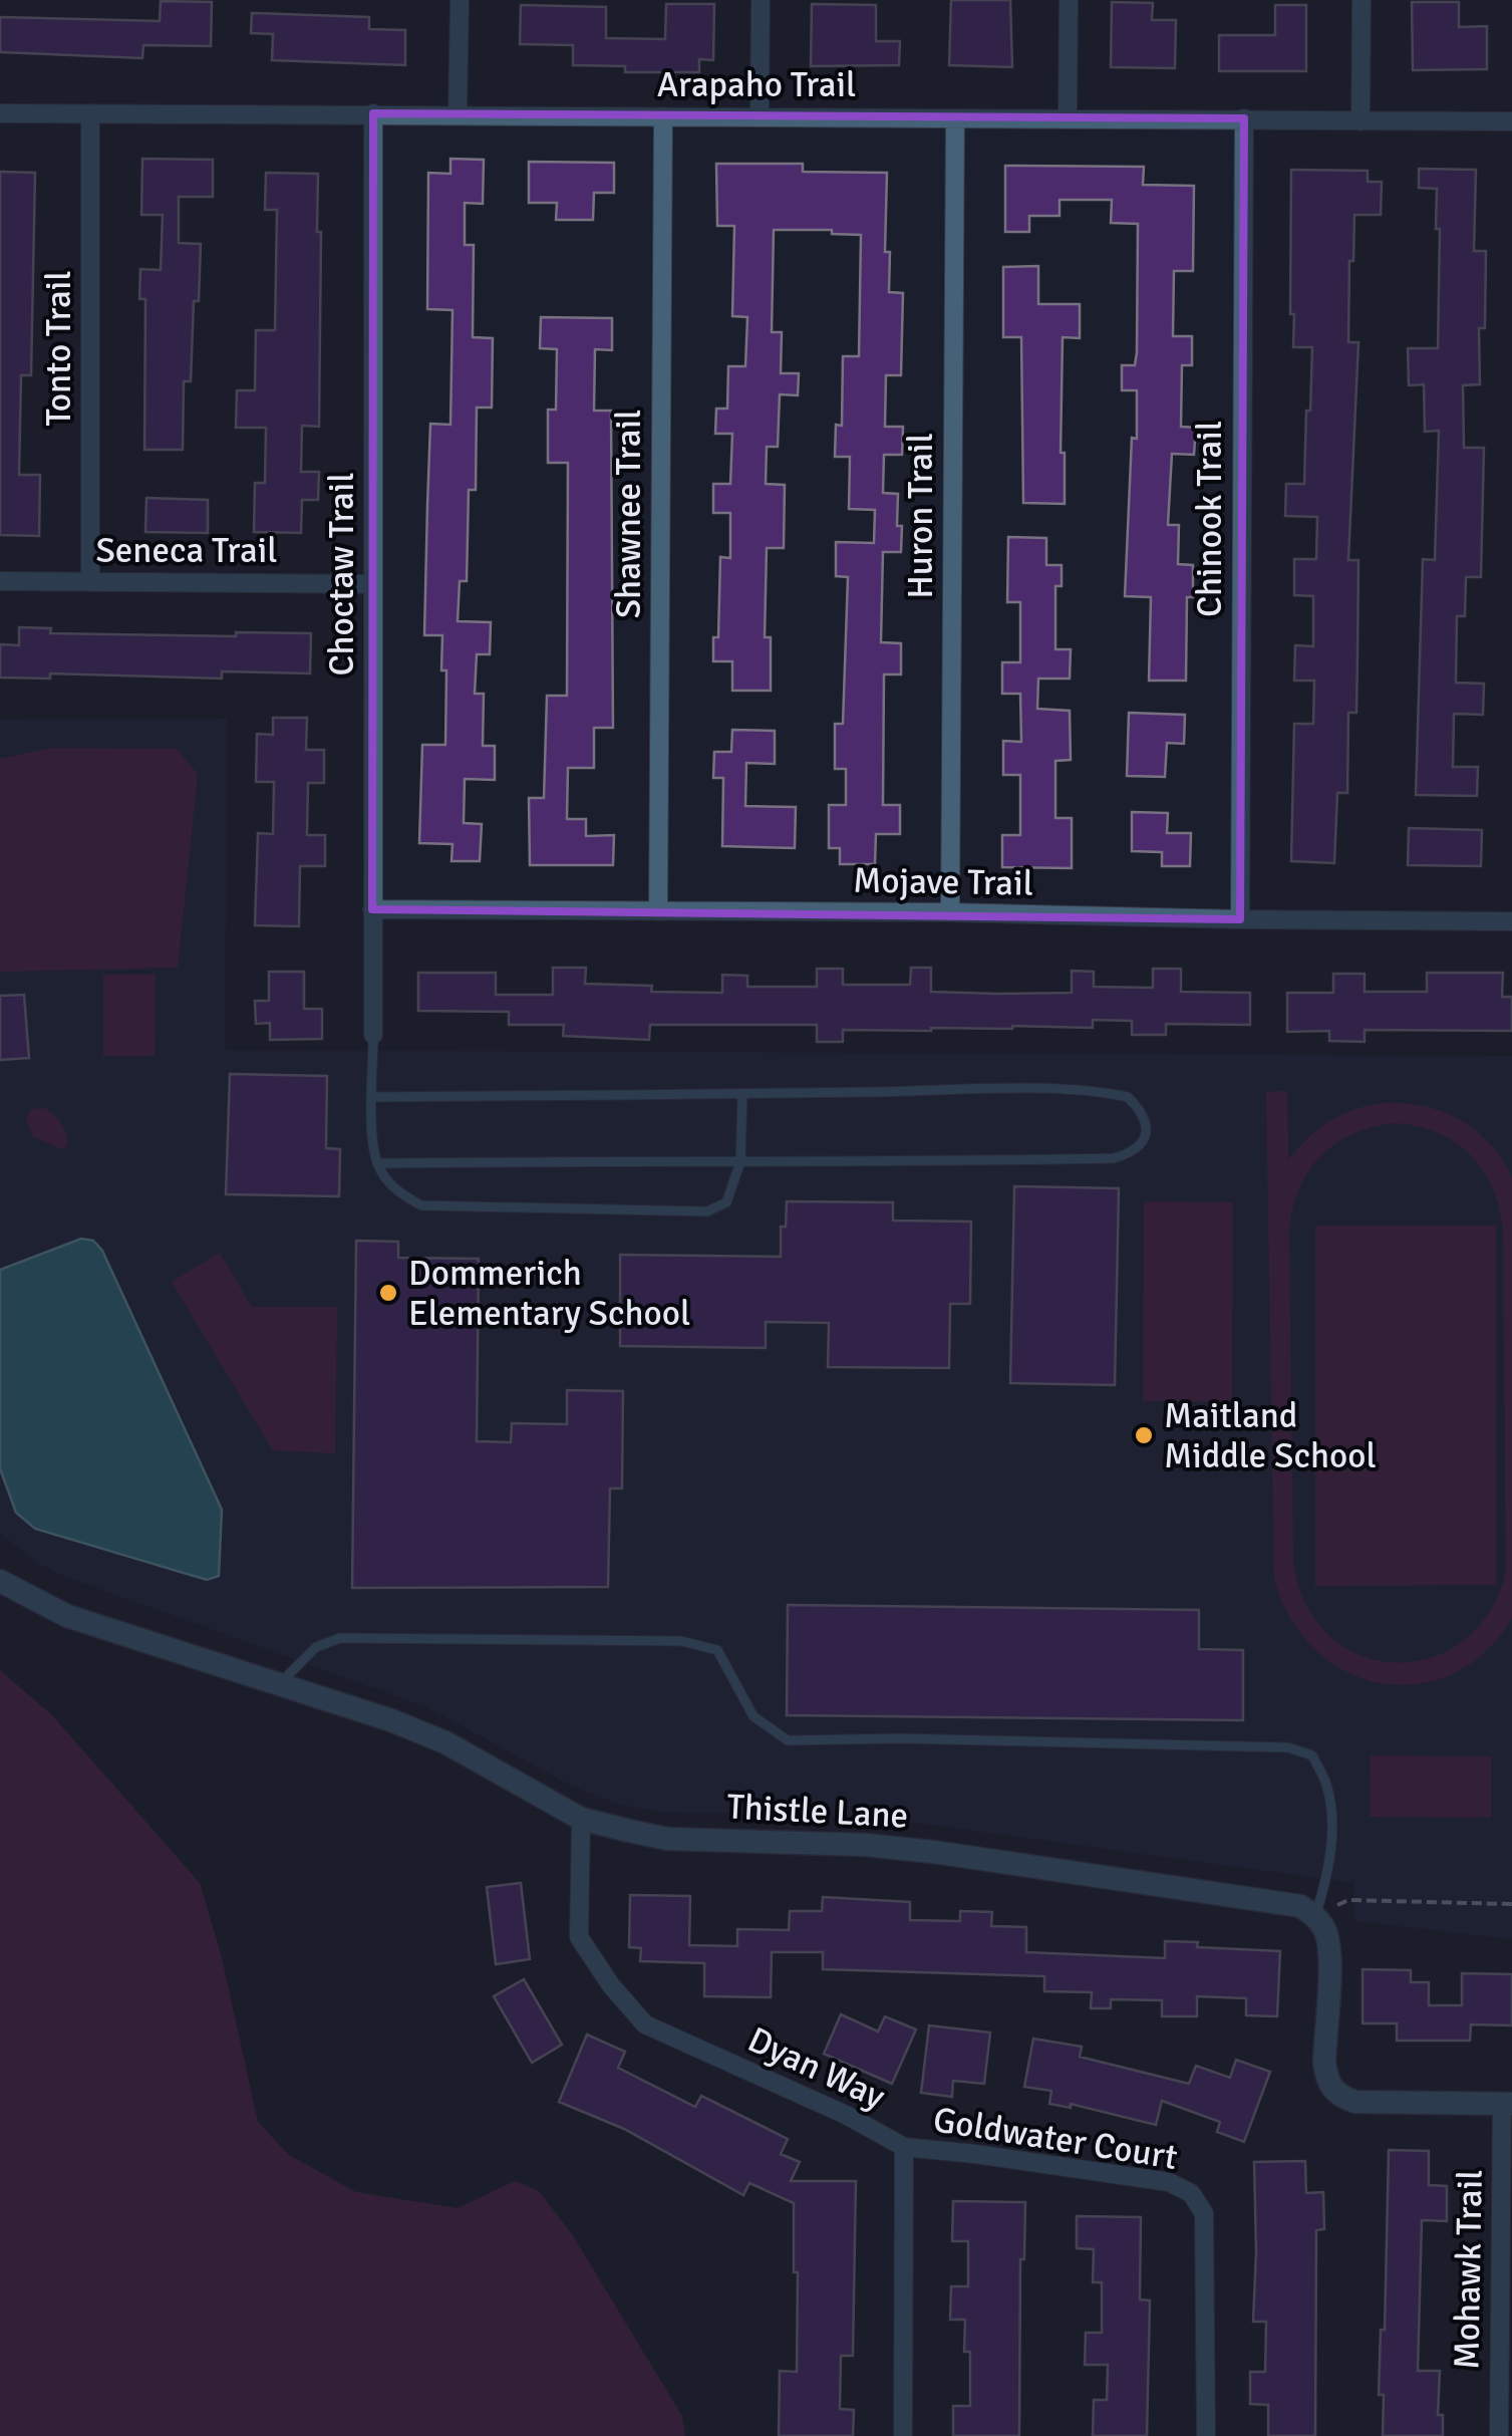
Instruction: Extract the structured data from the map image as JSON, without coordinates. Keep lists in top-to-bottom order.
{
  "streets": {
    "street": [
      "Arapaho Trail",
      "Tonto Trail",
      "Shawnee Trail",
      "Huron Trail",
      "Chinook Trail",
      "Seneca Trail",
      "Choctaw Trail",
      "Mojave Trail",
      "Thistle Lane",
      "Dyan Way",
      "Goldwater Court",
      "Mohawk Trail"
    ]
  },
  "crossings": [
    ["Arapaho Trail", "Tonto Trail"],
    ["Arapaho Trail", "Shawnee Trail"],
    ["Arapaho Trail", "Huron Trail"],
    ["Arapaho Trail", "Chinook Trail"],
    ["Arapaho Trail", "Choctaw Trail"],
    ["Tonto Trail", "Seneca Trail"],
    ["Shawnee Trail", "Mojave Trail"],
    ["Huron Trail", "Mojave Trail"],
    ["Chinook Trail", "Mojave Trail"],
    ["Seneca Trail", "Choctaw Trail"],
    ["Choctaw Trail", "Mojave Trail"],
    ["Thistle Lane", "Dyan Way"],
    ["Dyan Way", "Goldwater Court"]
  ],
  "places": ["Dommerich Elementary School", "Maitland Middle School"]
}
